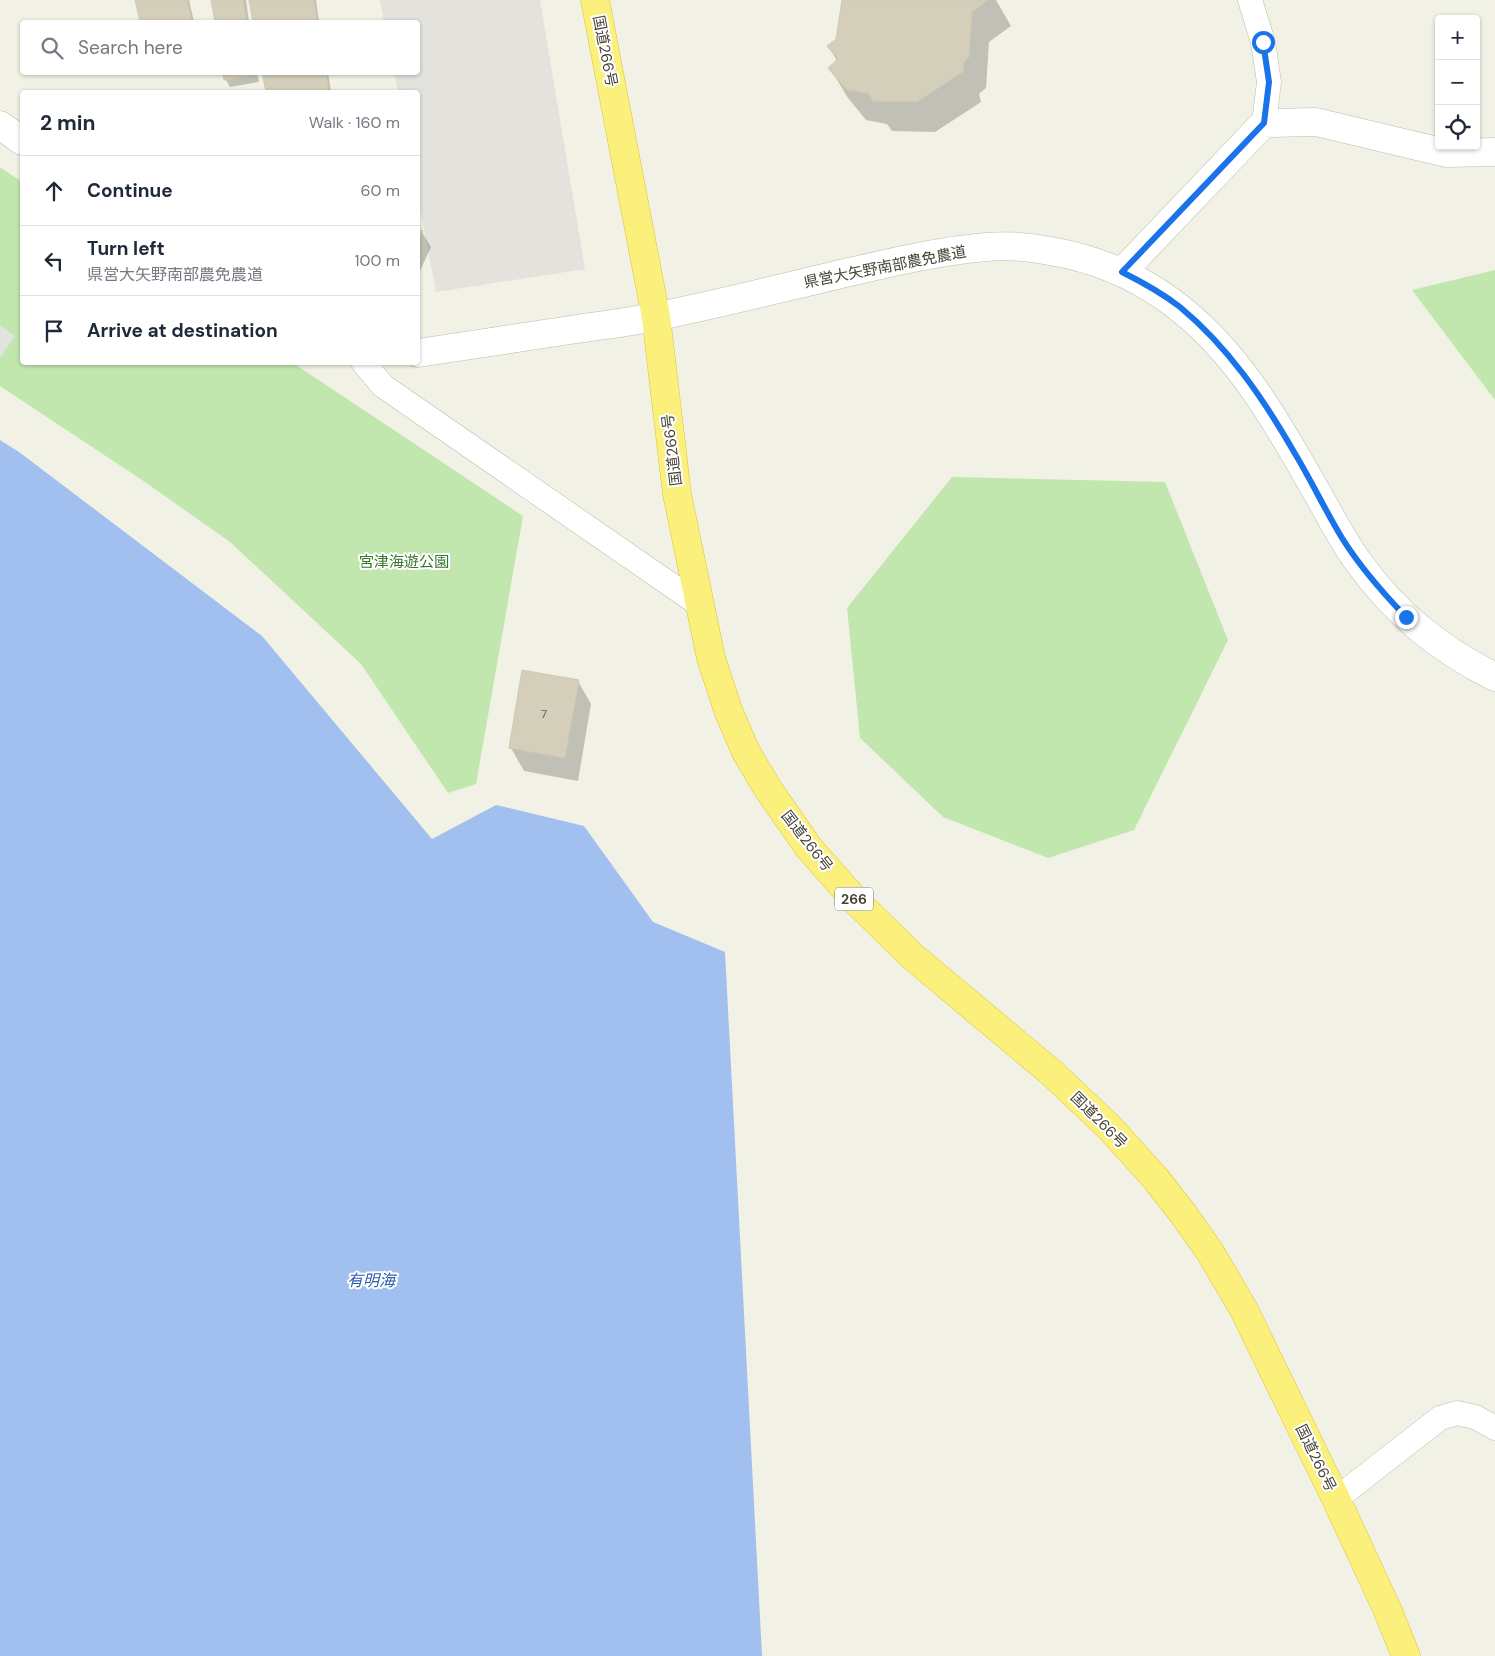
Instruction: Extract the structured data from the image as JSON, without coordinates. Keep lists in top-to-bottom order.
{
  "streets": {
    "highway": ["国道266号", "266"],
    "street": ["県営大矢野南部農免農道"]
  },
  "crossings": [
    ["国道266号", "県営大矢野南部農免農道"]
  ],
  "water": ["有明海"],
  "parks": ["宮津海遊公園"],
  "house_numbers": ["7"],
  "page": {
    "map_buttons": ["+", "−"],
    "search": "Search here",
    "heading": ["2 min", "Walk · 160 m"],
    "list": [
      ["Continue", "60 m"],
      ["Turn left", "県営大矢野南部農免農道", "100 m"],
      "Arrive at destination"
    ]
  }
}
